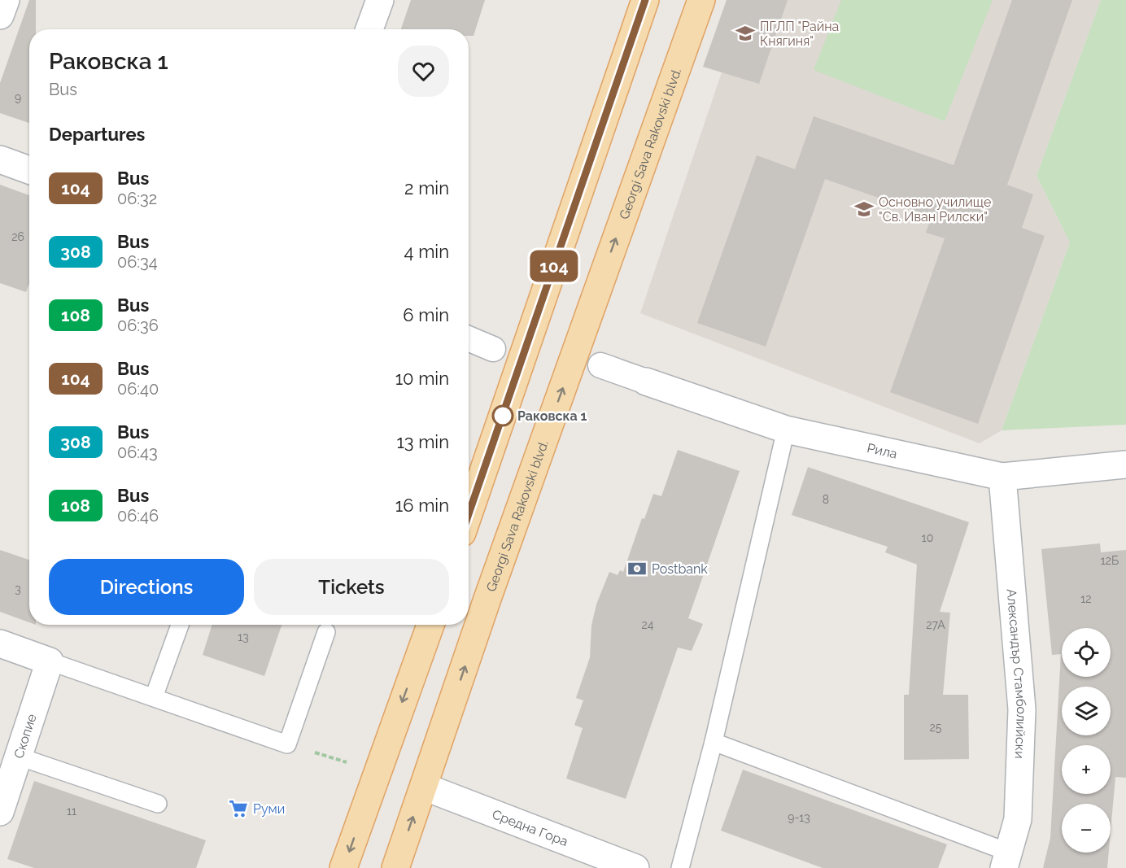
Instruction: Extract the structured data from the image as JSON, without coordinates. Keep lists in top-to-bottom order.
{
  "streets": {
    "main road": ["Georgi Sava Rakovski blvd."],
    "street": [
      "Рила",
      "Александър Стамболийски",
      "Скопие",
      "Средна Гора"
    ]
  },
  "crossings": [
    ["Georgi Sava Rakovski blvd.", "Средна Гора"],
    ["Рила", "Александър Стамболийски"]
  ],
  "places": {
    "school or university": ["ПГЛП \"Райна Княгиня\"", "Основно училище \"Св. Иван Рилски\""],
    "other": ["Раковска 1"],
    "bank": ["Postbank"],
    "supermarket": ["Руми"]
  },
  "lines": ["bus line 104"],
  "house_numbers": [
    "9",
    "26",
    "8",
    "10",
    "12Б",
    "3",
    "12",
    "24",
    "27А",
    "13",
    "25",
    "11",
    "9-13"
  ],
  "page": {
    "on_map": "104",
    "heading": [
      ["Раковска 1", "Bus"],
      "Departures"
    ],
    "list": [
      {
        "mark": "104",
        "name": "Bus",
        "note": "06:32",
        "value": "2 min"
      },
      {
        "mark": "308",
        "name": "Bus",
        "note": "06:34",
        "value": "4 min"
      },
      {
        "mark": "108",
        "name": "Bus",
        "note": "06:36",
        "value": "6 min"
      },
      {
        "mark": "104",
        "name": "Bus",
        "note": "06:40",
        "value": "10 min"
      },
      {
        "mark": "308",
        "name": "Bus",
        "note": "06:43",
        "value": "13 min"
      },
      {
        "mark": "108",
        "name": "Bus",
        "note": "06:46",
        "value": "16 min"
      }
    ],
    "buttons": ["Directions", "Tickets"],
    "map_buttons": ["+", "−"]
  }
}
